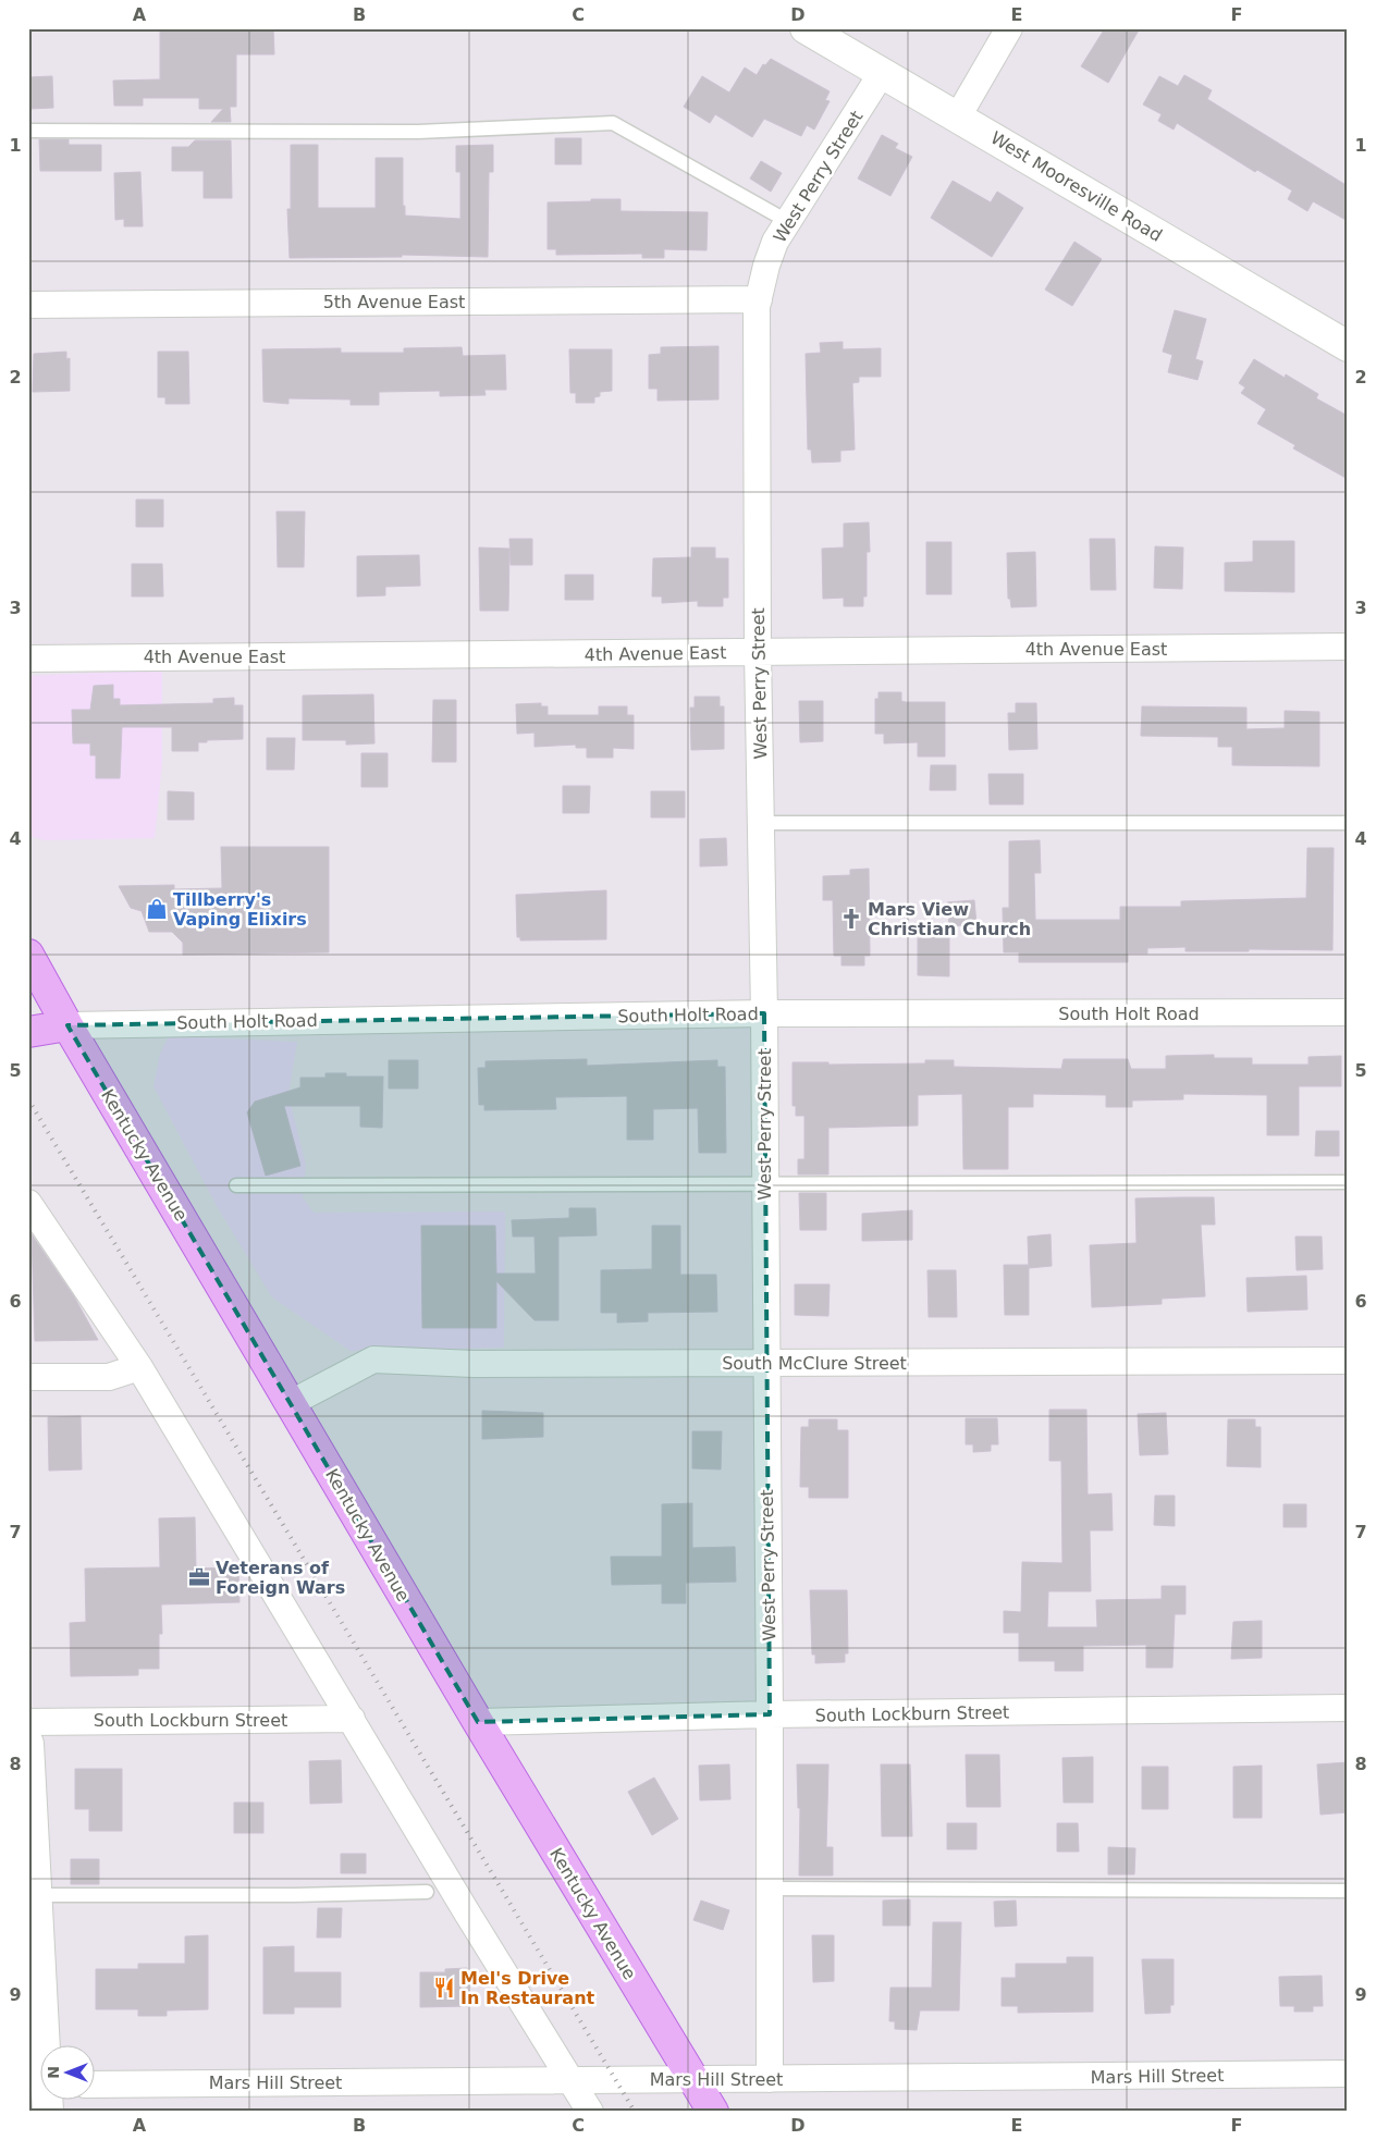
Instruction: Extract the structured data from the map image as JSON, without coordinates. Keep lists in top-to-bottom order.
{
  "streets": {
    "main road": ["West Mooresville Road", "South Holt Road", "Kentucky Avenue"],
    "street": [
      "West Perry Street",
      "5th Avenue East",
      "4th Avenue East",
      "South McClure Street",
      "South Lockburn Street",
      "Mars Hill Street"
    ]
  },
  "crossings": [
    ["West Perry Street", "West Mooresville Road"],
    ["West Perry Street", "5th Avenue East"],
    ["West Perry Street", "4th Avenue East"],
    ["West Perry Street", "South Holt Road"],
    ["West Perry Street", "South McClure Street"],
    ["West Perry Street", "South Lockburn Street"],
    ["West Perry Street", "Mars Hill Street"],
    ["South Holt Road", "Kentucky Avenue"],
    ["Kentucky Avenue", "South McClure Street"],
    ["Kentucky Avenue", "South Lockburn Street"],
    ["Kentucky Avenue", "Mars Hill Street"]
  ],
  "places": {
    "shop": ["Tillberry's Vaping Elixirs"],
    "church": ["Mars View Christian Church"],
    "office": ["Veterans of Foreign Wars"],
    "restaurant": ["Mel's Drive In Restaurant"]
  },
  "north": "left",
  "grid": {
    "columns": [
      "A",
      "B",
      "C",
      "D",
      "E",
      "F"
    ],
    "rows": [
      "1",
      "2",
      "3",
      "4",
      "5",
      "6",
      "7",
      "8",
      "9"
    ]
  }
}
